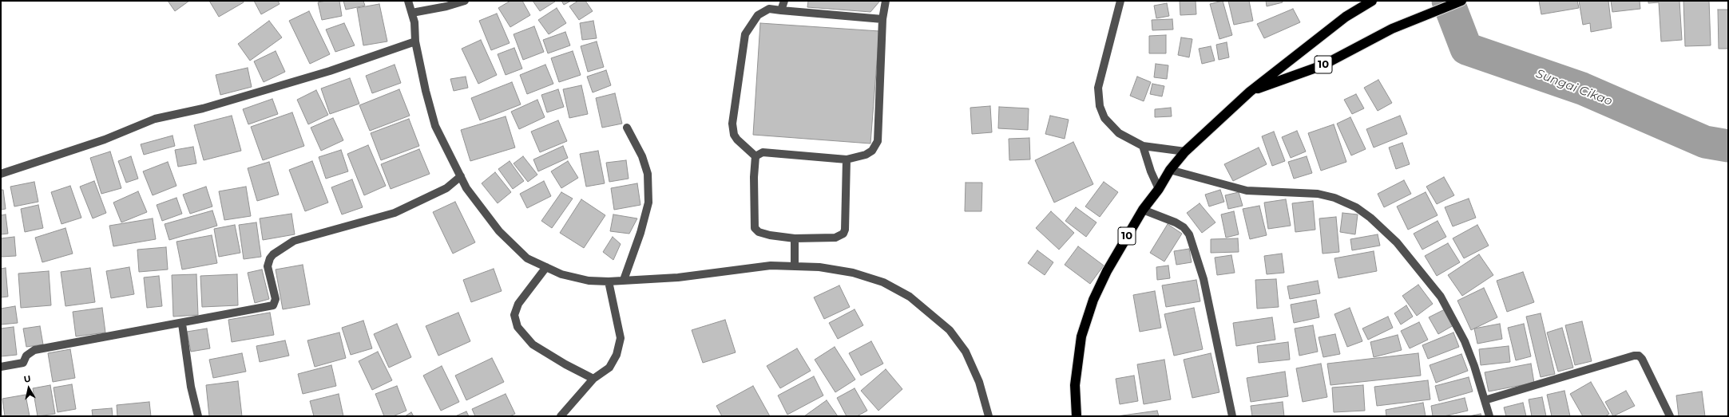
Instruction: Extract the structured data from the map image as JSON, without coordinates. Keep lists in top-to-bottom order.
{
  "streets": {
    "highway": ["10"]
  },
  "water": ["Sungai Cikao"],
  "north": "top"
}
